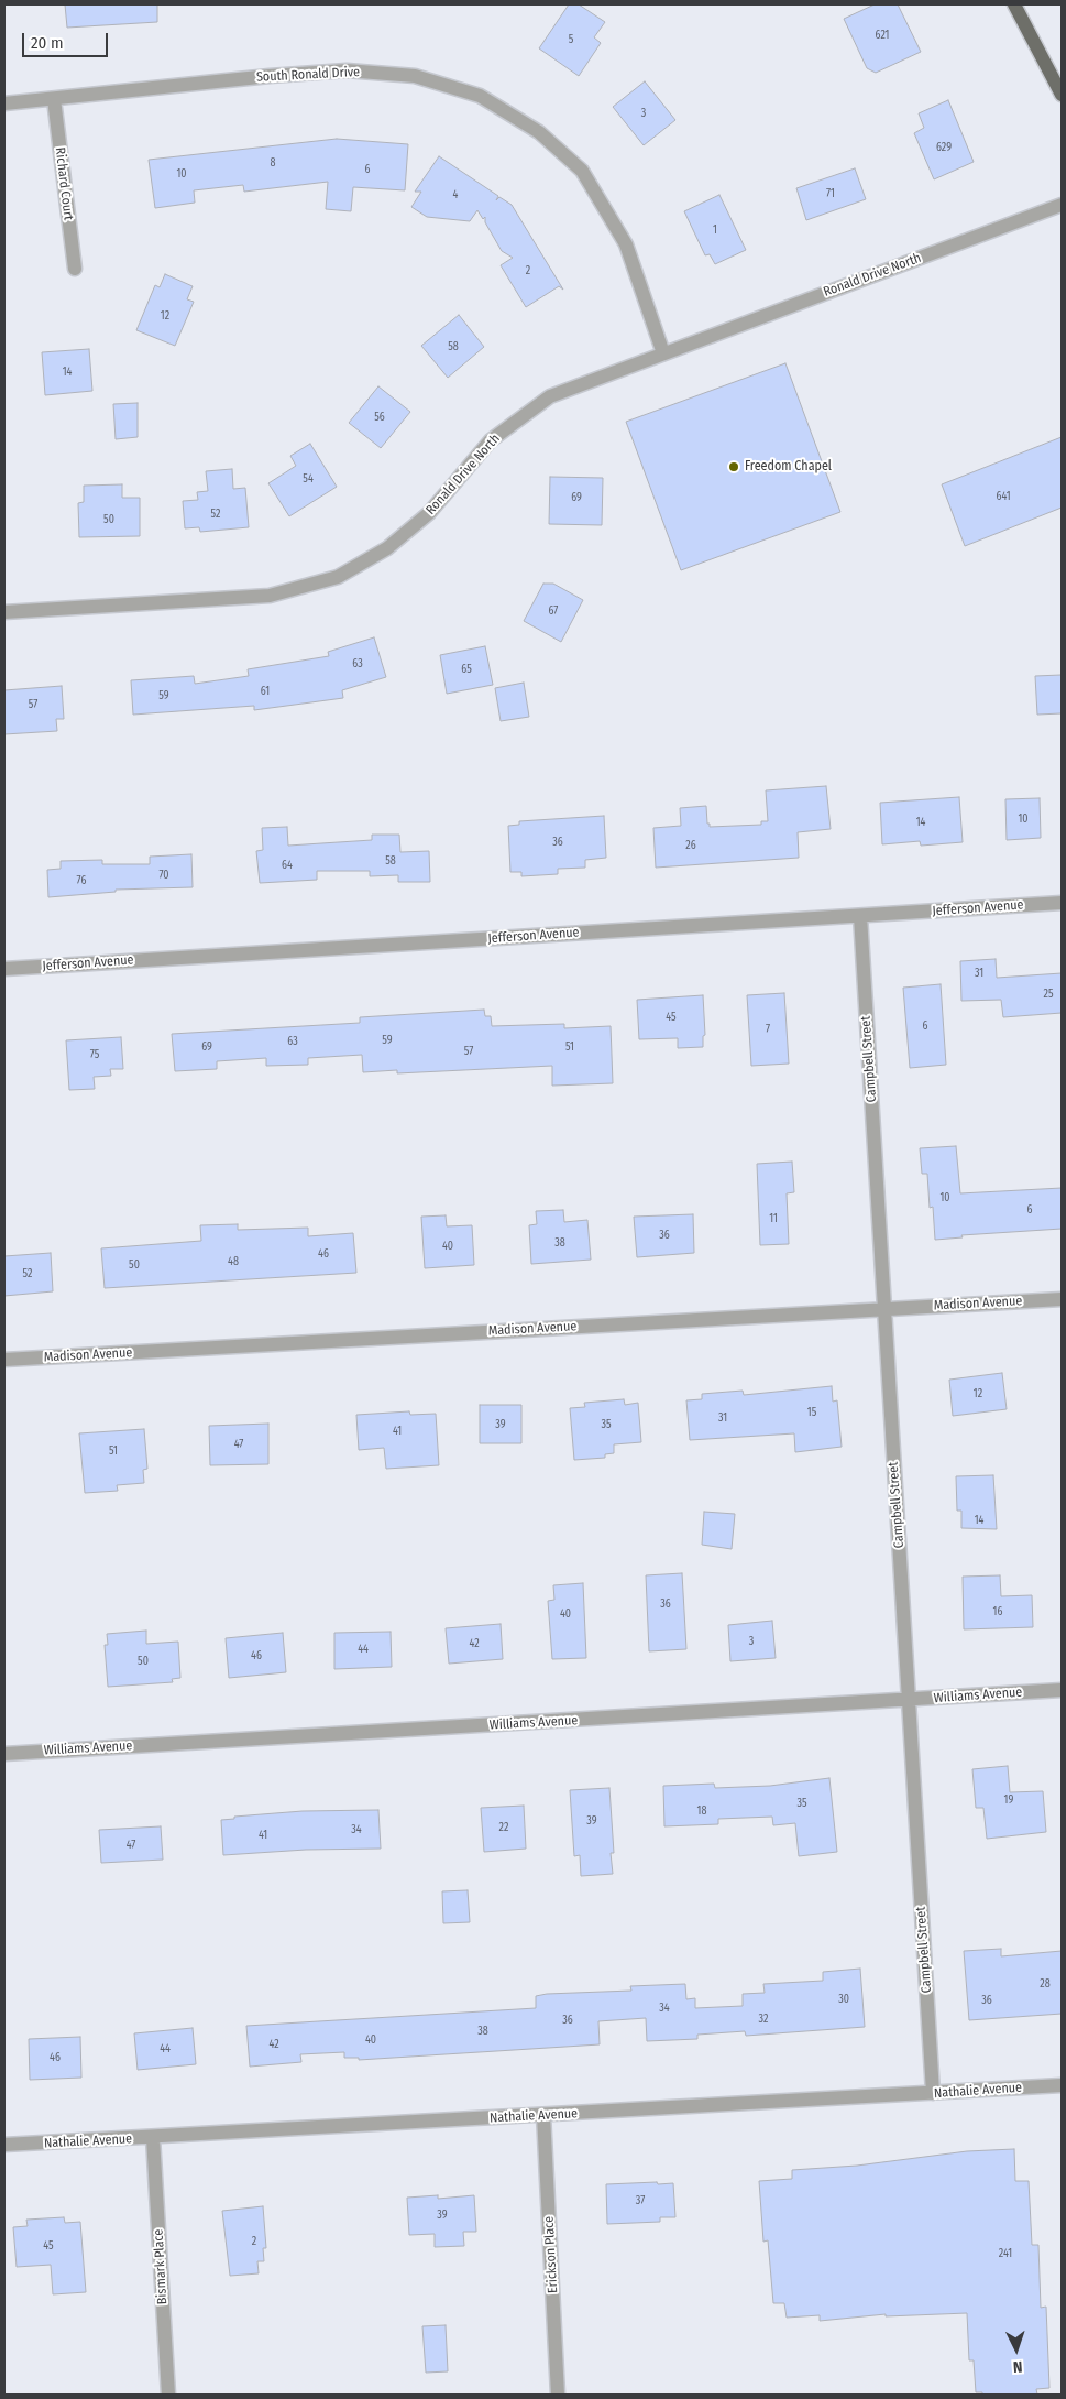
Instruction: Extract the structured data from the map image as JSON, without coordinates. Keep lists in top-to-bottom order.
{
  "streets": {
    "street": [
      "South Ronald Drive",
      "Richard Court",
      "Ronald Drive North",
      "Jefferson Avenue",
      "Campbell Street",
      "Madison Avenue",
      "Williams Avenue",
      "Nathalie Avenue",
      "Erickson Place",
      "Bismark Place"
    ]
  },
  "crossings": [
    ["South Ronald Drive", "Richard Court"],
    ["South Ronald Drive", "Ronald Drive North"],
    ["Jefferson Avenue", "Campbell Street"],
    ["Campbell Street", "Madison Avenue"],
    ["Campbell Street", "Williams Avenue"],
    ["Campbell Street", "Nathalie Avenue"],
    ["Nathalie Avenue", "Erickson Place"],
    ["Nathalie Avenue", "Bismark Place"]
  ],
  "places": ["Freedom Chapel"],
  "house_numbers": [
    "621",
    "5",
    "3",
    "629",
    "8",
    "6",
    "10",
    "71",
    "4",
    "1",
    "2",
    "12",
    "58",
    "14",
    "56",
    "54",
    "641",
    "69",
    "52",
    "50",
    "67",
    "63",
    "65",
    "61",
    "59",
    "57",
    "10",
    "14",
    "36",
    "26",
    "58",
    "64",
    "70",
    "76",
    "31",
    "25",
    "45",
    "6",
    "7",
    "59",
    "63",
    "69",
    "51",
    "57",
    "75",
    "10",
    "6",
    "11",
    "36",
    "38",
    "40",
    "46",
    "48",
    "50",
    "52",
    "12",
    "15",
    "31",
    "39",
    "35",
    "41",
    "47",
    "51",
    "14",
    "36",
    "16",
    "40",
    "3",
    "42",
    "44",
    "46",
    "50",
    "19",
    "35",
    "18",
    "39",
    "22",
    "34",
    "41",
    "47",
    "28",
    "30",
    "36",
    "34",
    "32",
    "36",
    "38",
    "40",
    "42",
    "44",
    "46",
    "37",
    "39",
    "2",
    "45",
    "241"
  ],
  "scale_bar": "20 m",
  "north": "bottom"
}
